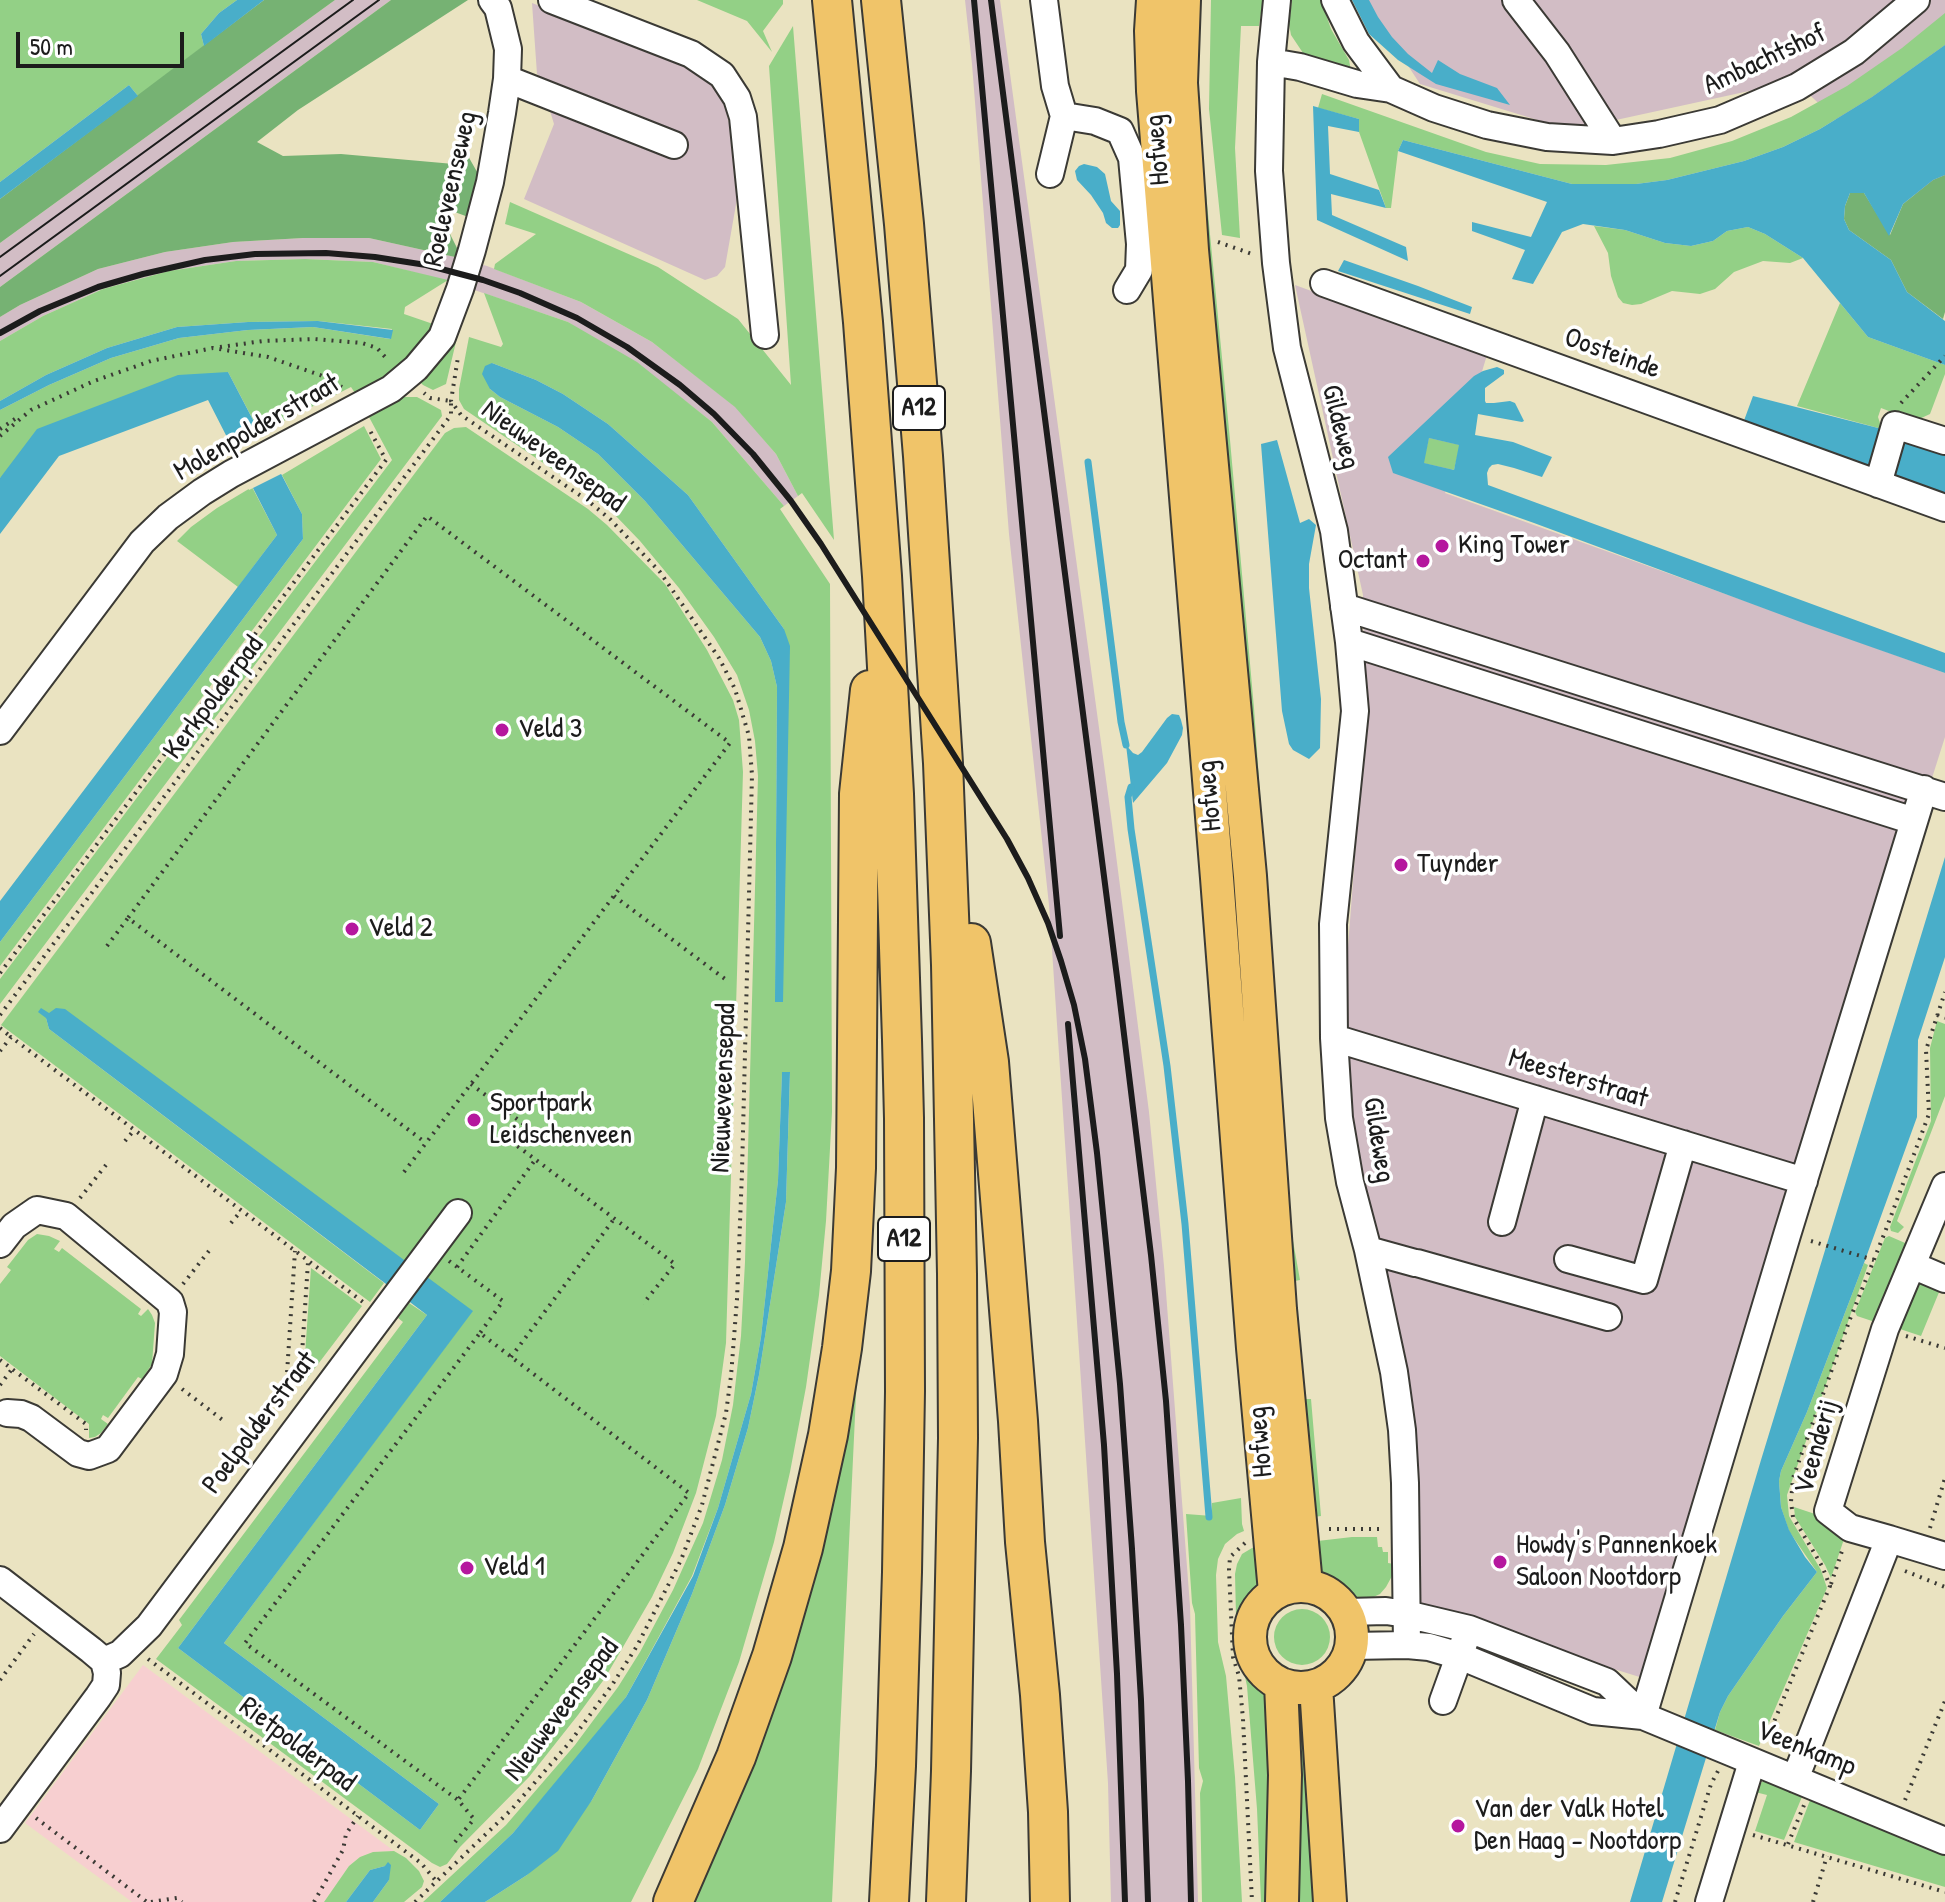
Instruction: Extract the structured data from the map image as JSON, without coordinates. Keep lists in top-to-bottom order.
{
  "streets": {
    "highway": ["A12"],
    "main road": ["Hofweg"],
    "street": [
      "Ambachtshof",
      "Roeleveenseweg",
      "Oosteinde",
      "Gildeweg",
      "Molenpolderstraat",
      "Meesterstraat",
      "Poelpolderstraat",
      "Veenderij",
      "Veenkamp"
    ],
    "path": ["Nieuweveensepad", "Kerkpolderpad", "Rietpolderpad"]
  },
  "crossings": [
    ["Ambachtshof", "Gildeweg"],
    ["Hofweg", "Veenkamp"],
    ["Roeleveenseweg", "Molenpolderstraat"],
    ["Gildeweg", "Meesterstraat"],
    ["Gildeweg", "Veenkamp"],
    ["Molenpolderstraat", "Kerkpolderpad"],
    ["Nieuweveensepad", "Kerkpolderpad"],
    ["Nieuweveensepad", "Rietpolderpad"],
    ["Poelpolderstraat", "Rietpolderpad"]
  ],
  "places": [
    "King Tower",
    "Octant",
    "Veld 3",
    "Tuynder",
    "Veld 2",
    "Sportpark Leidschenveen",
    "Howdy's Pannenkoek Saloon Nootdorp",
    "Veld 1",
    "Van der Valk Hotel Den Haag - Nootdorp"
  ],
  "scale_bar": "50 m"
}
